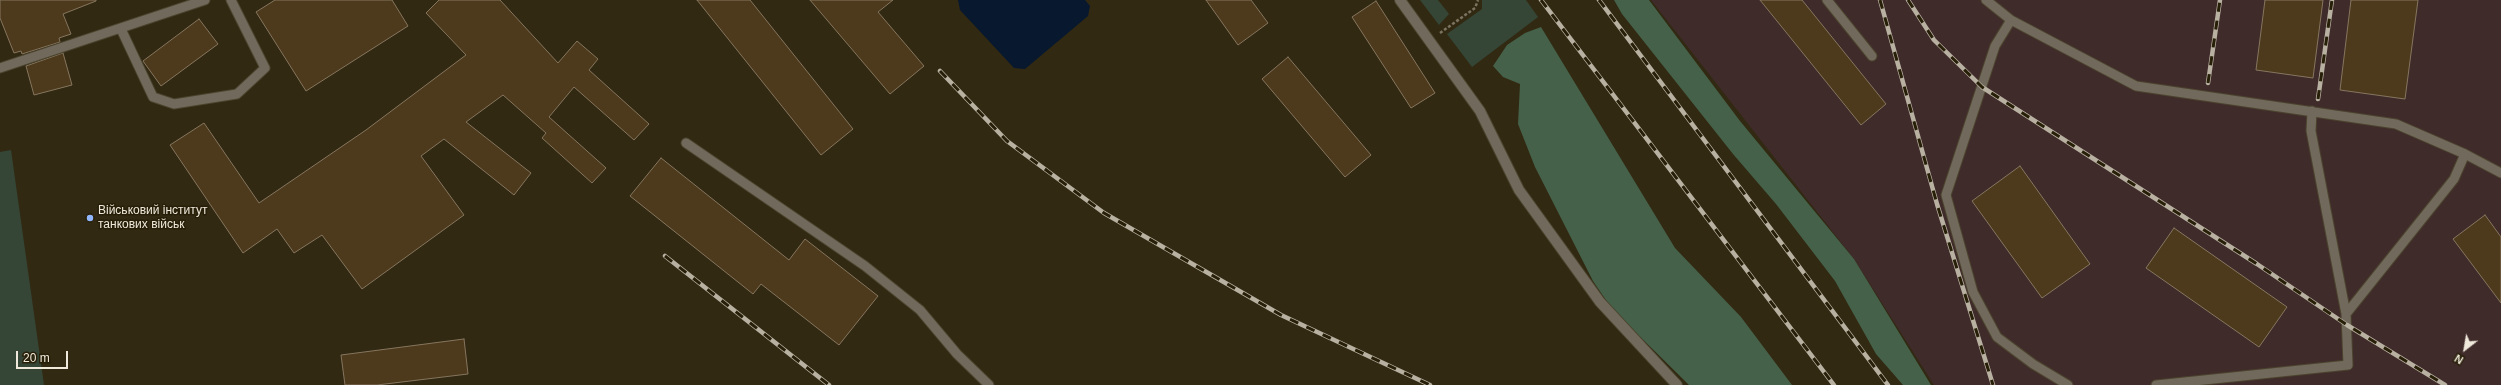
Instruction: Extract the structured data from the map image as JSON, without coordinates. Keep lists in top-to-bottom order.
{
  "places": ["Військовий інститут танкових військ"],
  "scale_bar": "20 m",
  "north": "bottom left"
}
